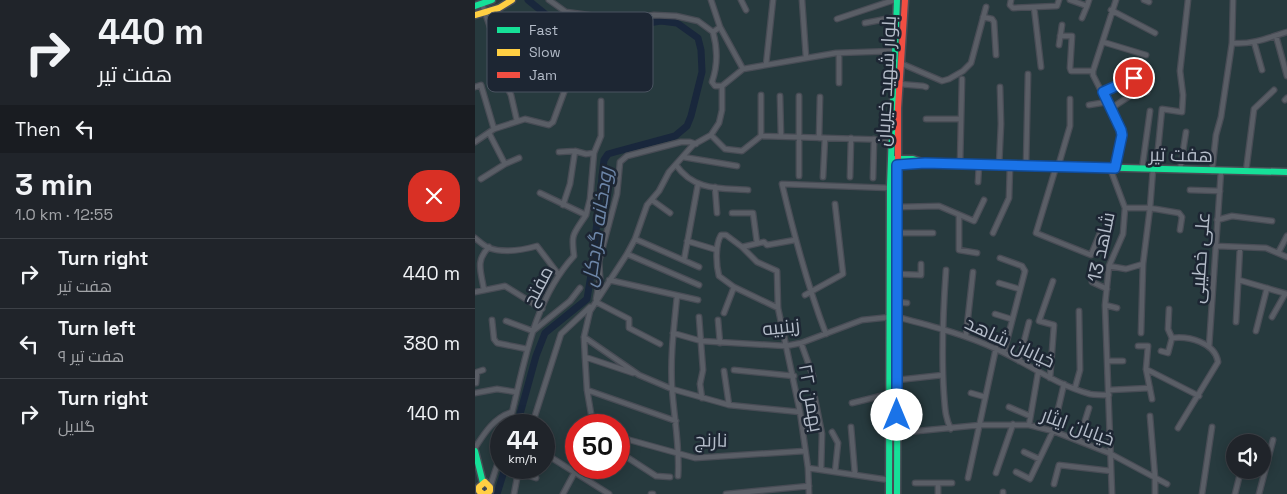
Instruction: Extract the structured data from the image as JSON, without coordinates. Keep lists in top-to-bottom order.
{
  "streets": {
    "main road": ["بلوار شهید خیریان", "هفت تیر"],
    "street": [
      "شاهد 13",
      "علی خطیبی",
      "مفتح",
      "زینبیه",
      "خیابان شاهد",
      "۲۲ بهمن",
      "خیابان ایثار",
      "نارنج"
    ]
  },
  "crossings": [
    ["بلوار شهید خیریان", "هفت تیر"],
    ["بلوار شهید خیریان", "زینبیه"],
    ["بلوار شهید خیریان", "خیابان شاهد"],
    ["بلوار شهید خیریان", "خیابان ایثار"],
    ["هفت تیر", "شاهد 13"],
    ["هفت تیر", "علی خطیبی"],
    ["شاهد 13", "خیابان شاهد"],
    ["شاهد 13", "خیابان ایثار"],
    ["زینبیه", "خیابان شاهد"],
    ["زینبیه", "۲۲ بهمن"],
    ["۲۲ بهمن", "نارنج"]
  ],
  "water": ["رودخانه گردکل"],
  "legend": ["Fast", "Slow", "Jam"],
  "page": {
    "turn": ["440 m", "هفت تیر"],
    "then": "Then",
    "heading": ["3 min", "1.0 km · 12:55"],
    "list": [
      {
        "name": "Turn right",
        "note": "هفت تیر",
        "value": "440 m"
      },
      {
        "name": "Turn left",
        "note": "هفت تیر ۹",
        "value": "380 m"
      },
      {
        "name": "Turn right",
        "note": "گلایل",
        "value": "140 m"
      }
    ],
    "speed": "44 km/h",
    "limit": "50"
  }
}
